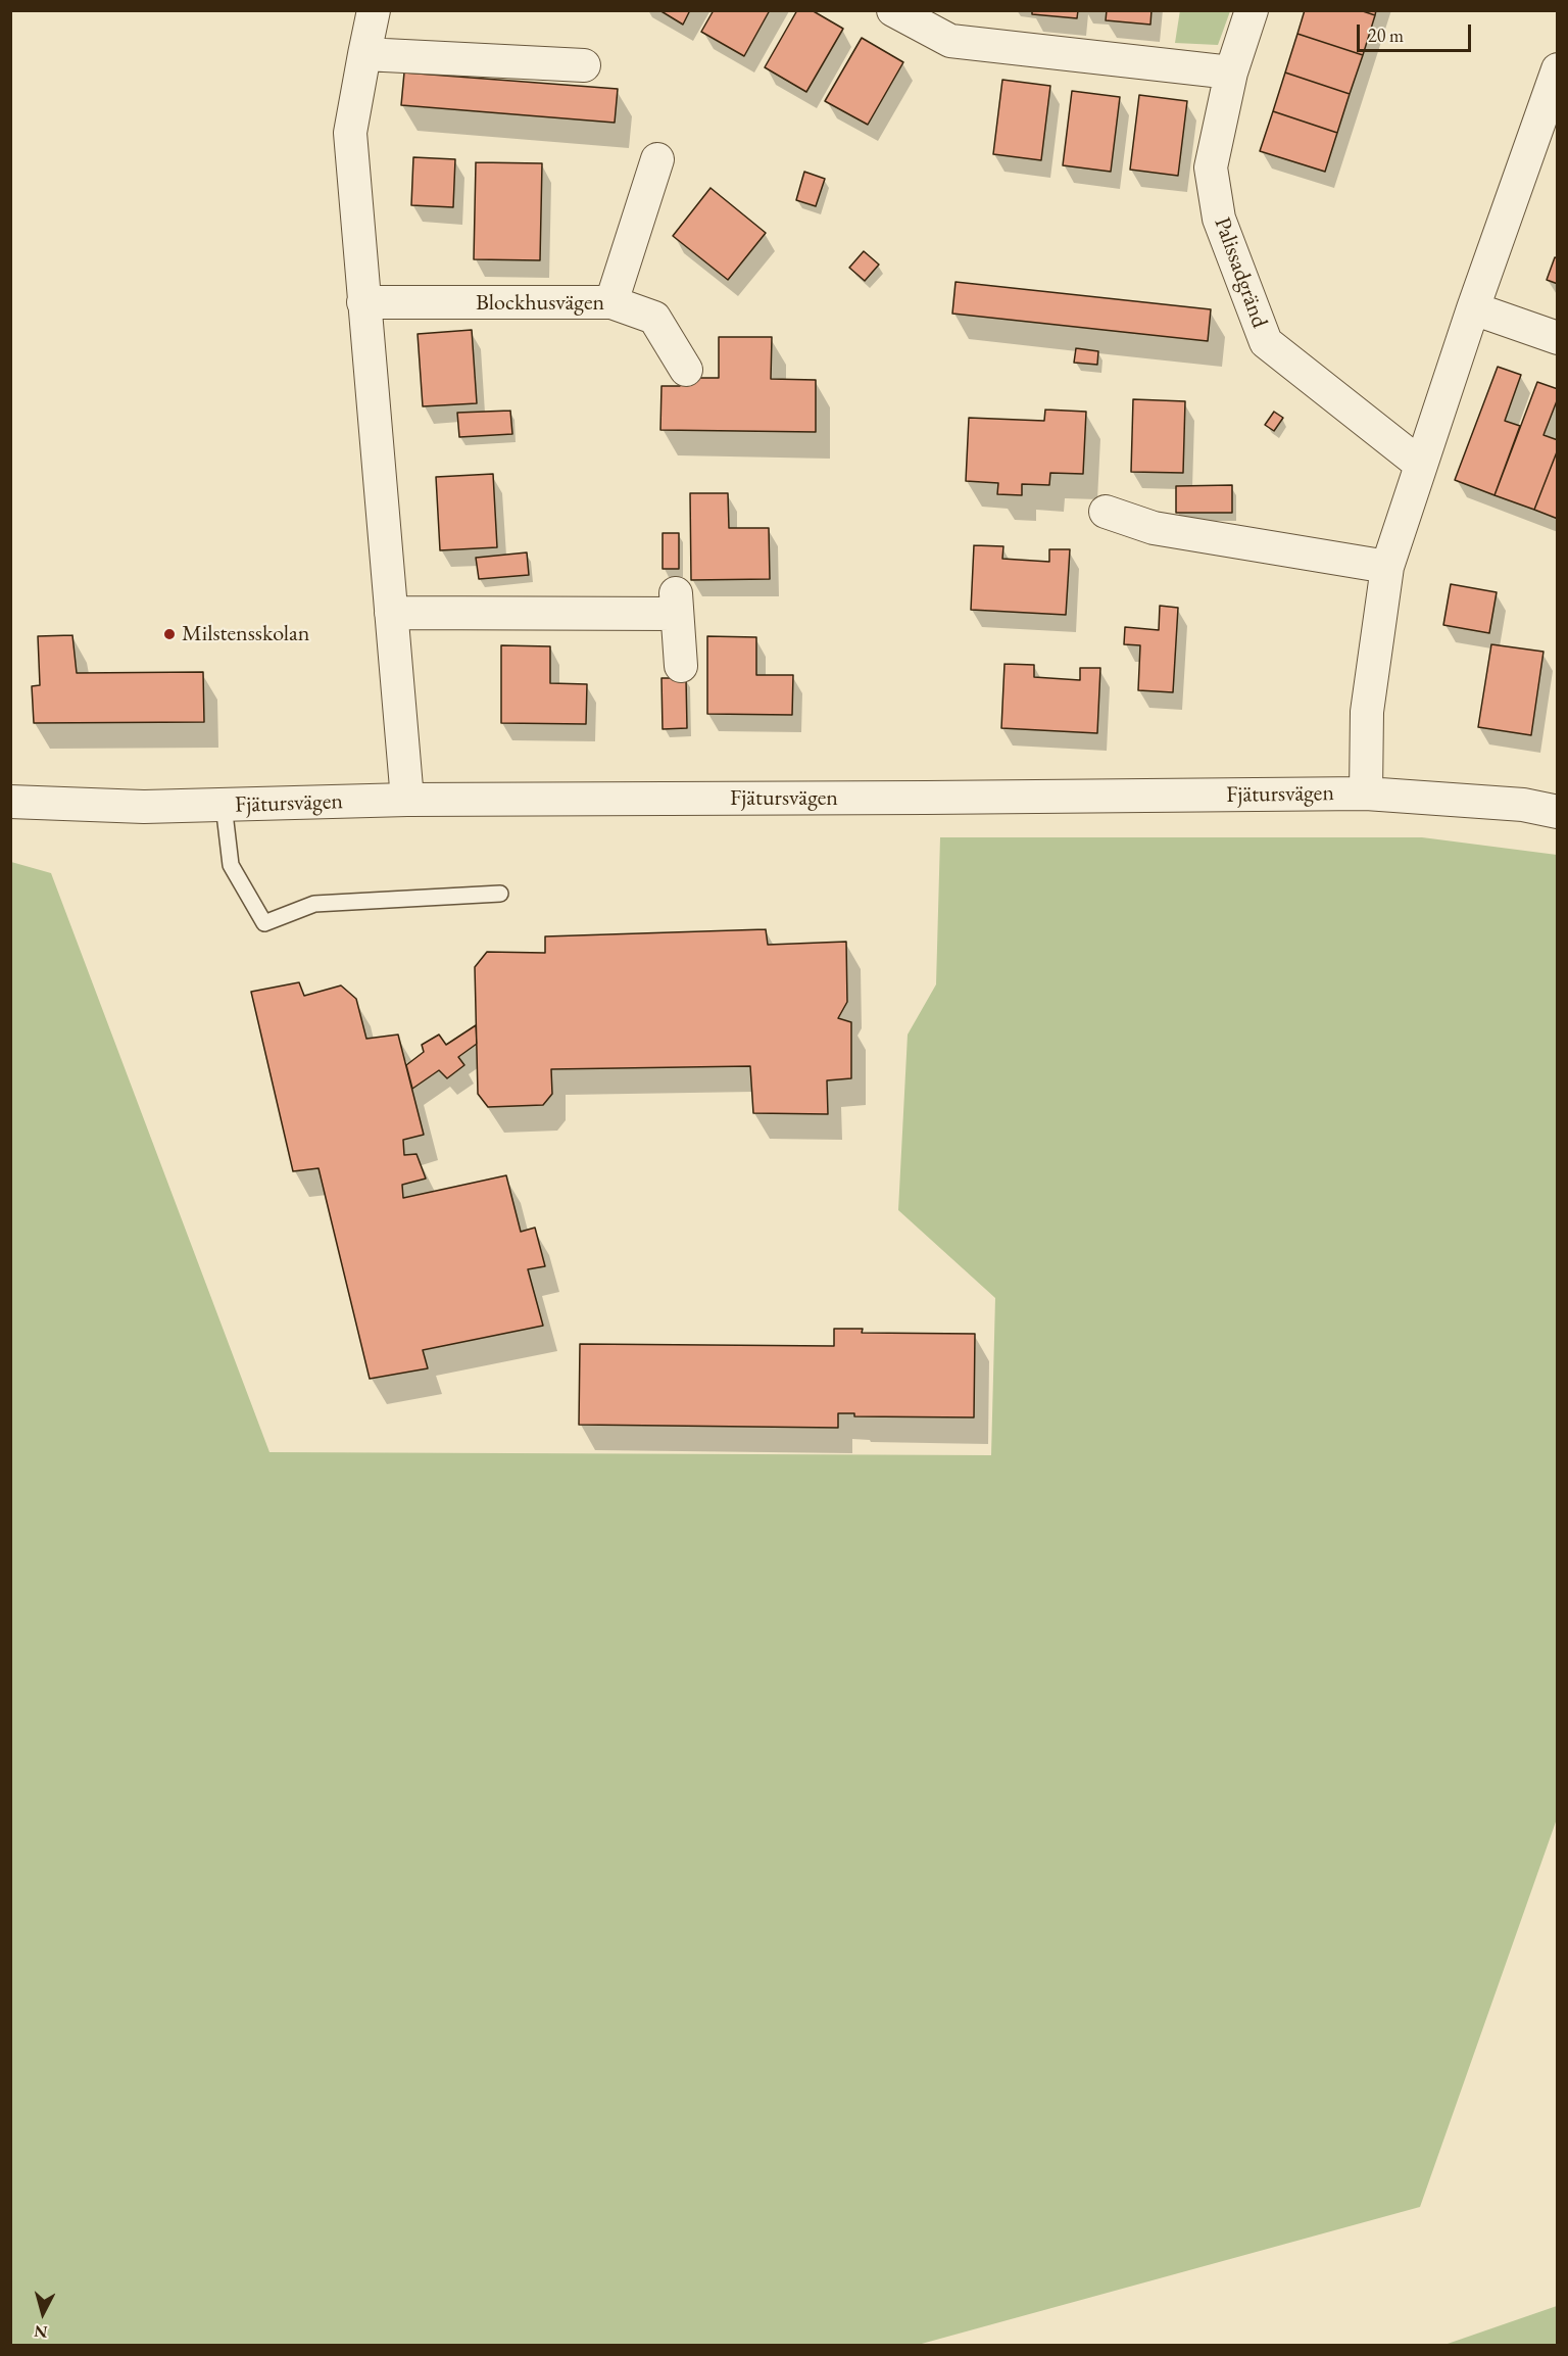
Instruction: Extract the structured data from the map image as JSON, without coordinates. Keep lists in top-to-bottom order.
{
  "streets": {
    "street": ["Palissadgränd", "Blockhusvägen", "Fjätursvägen"]
  },
  "places": ["Milstensskolan"],
  "scale_bar": "20 m",
  "north": "bottom"
}
